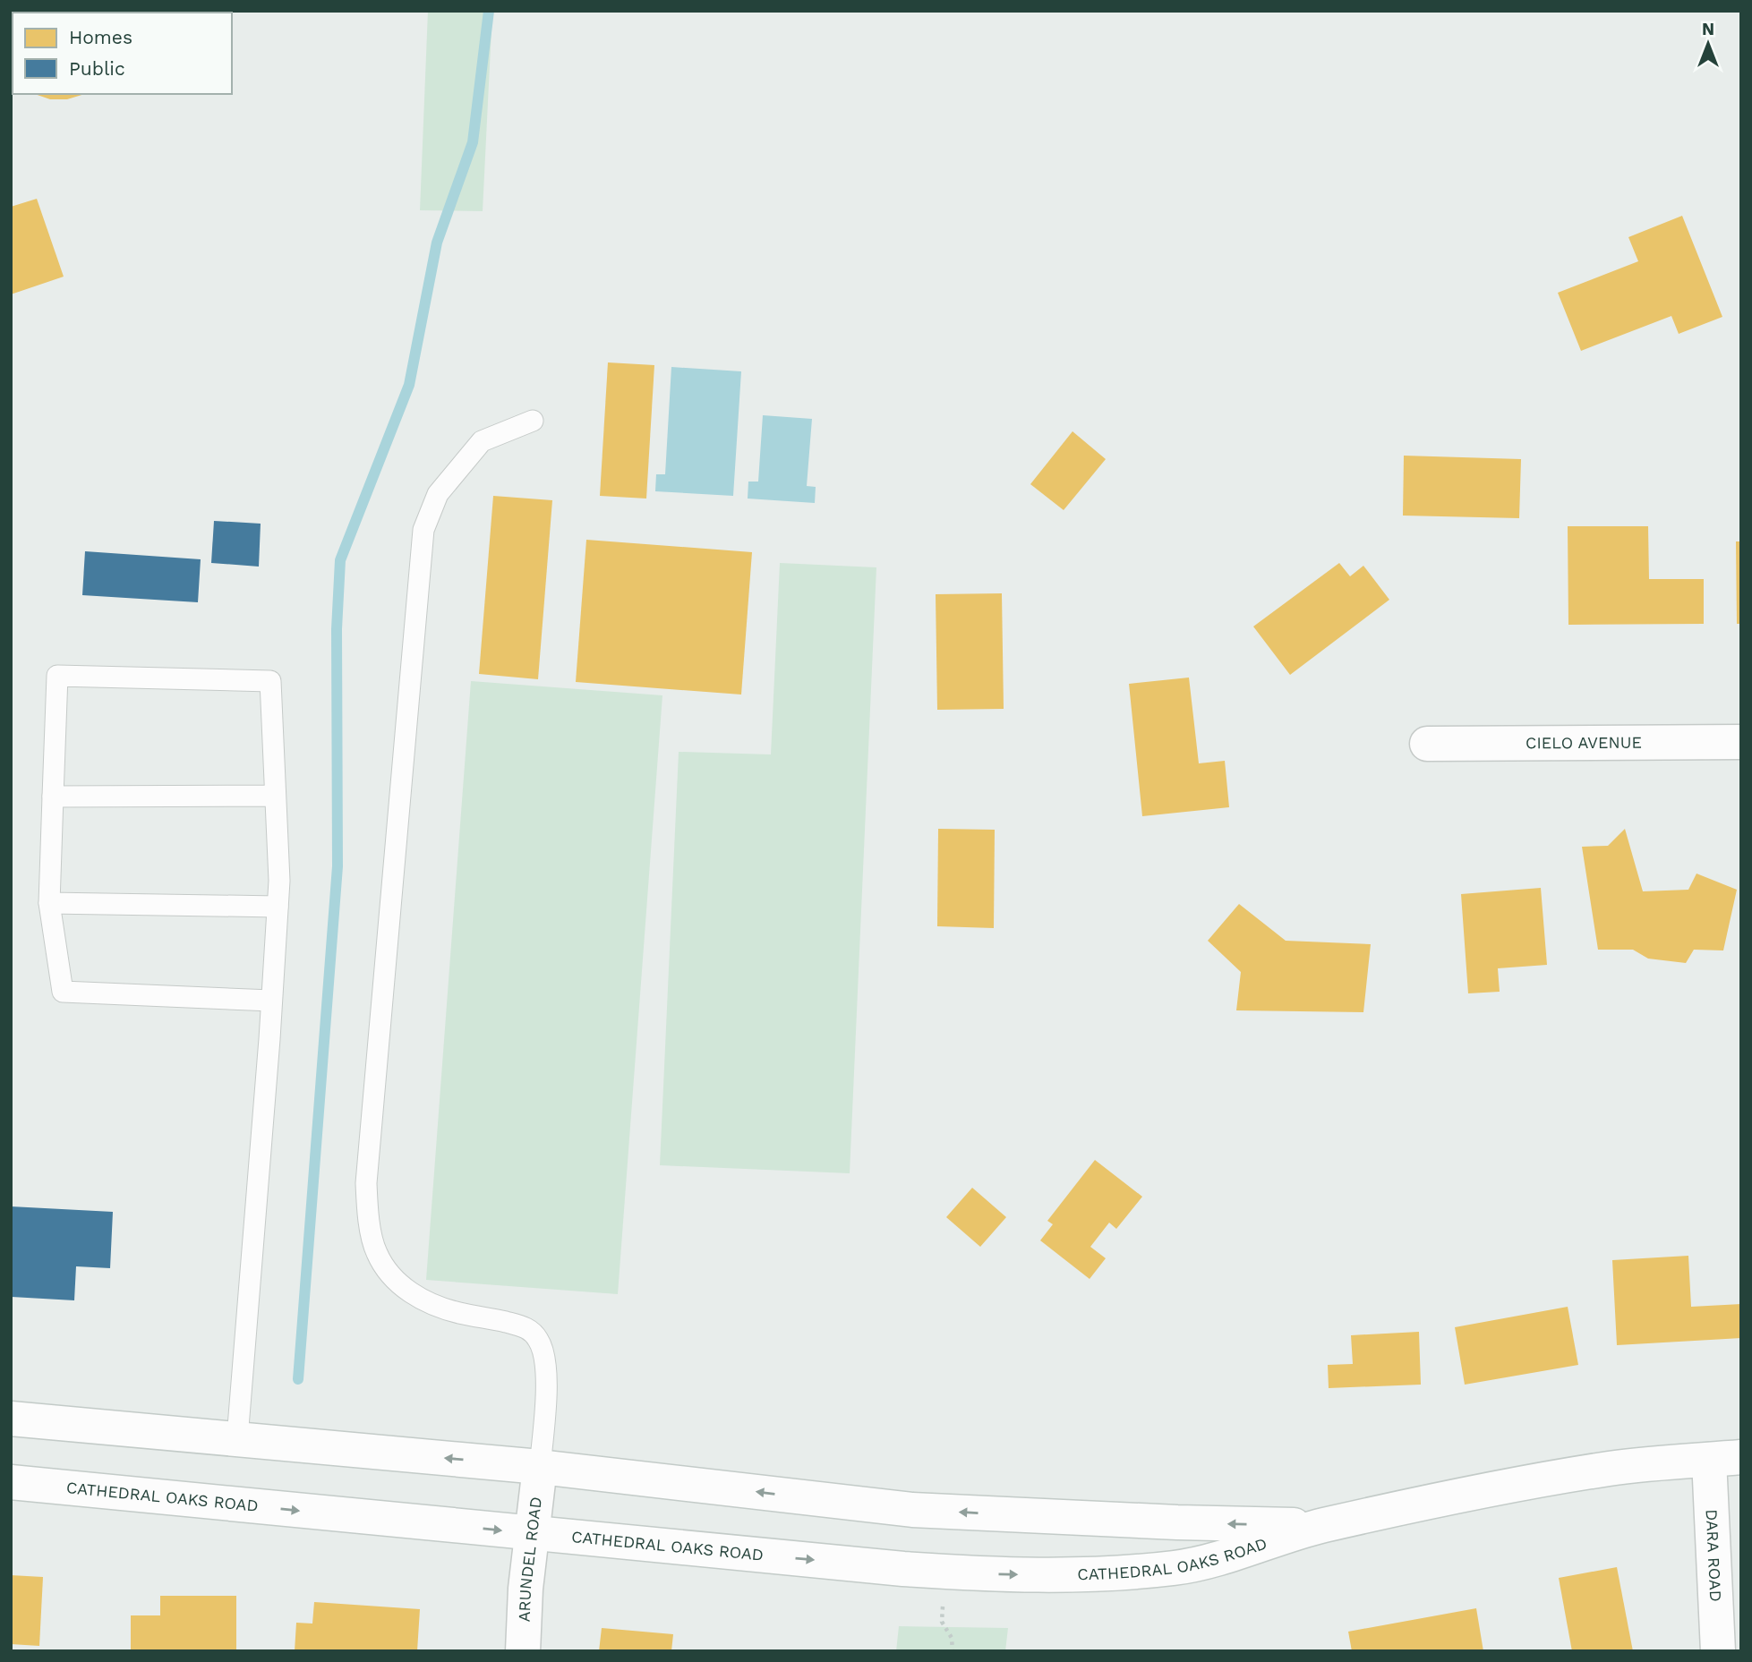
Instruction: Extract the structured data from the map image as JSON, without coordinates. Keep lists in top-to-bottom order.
{
  "streets": {
    "main road": [
      "CIELO AVENUE",
      "CATHEDRAL OAKS ROAD",
      "DARA ROAD",
      "ARUNDEL ROAD"
    ]
  },
  "crossings": [
    ["CATHEDRAL OAKS ROAD", "DARA ROAD"],
    ["CATHEDRAL OAKS ROAD", "ARUNDEL ROAD"]
  ],
  "legend": ["Homes", "Public"],
  "north": "top"
}
